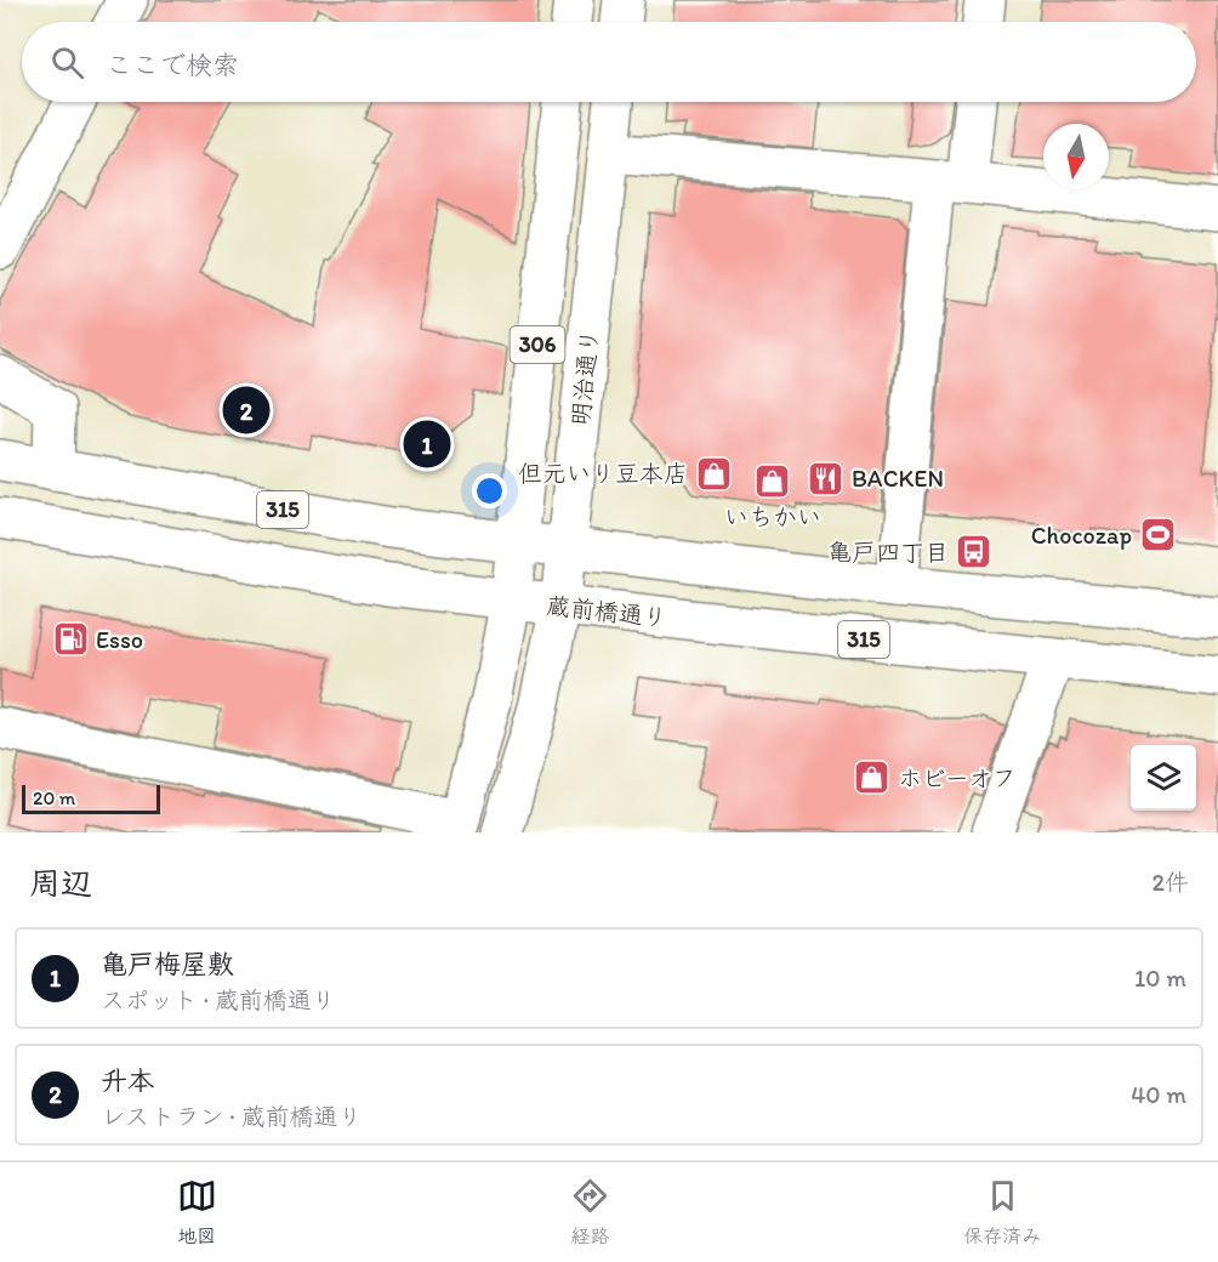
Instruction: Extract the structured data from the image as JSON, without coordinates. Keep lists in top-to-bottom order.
{
  "streets": {
    "main road": [
      "306",
      "明治通り",
      "315",
      "蔵前橋通り"
    ]
  },
  "crossings": [
    ["306", "315"],
    ["306", "蔵前橋通り"],
    ["明治通り", "315"],
    ["明治通り", "蔵前橋通り"]
  ],
  "places": {
    "shop": ["但元いり豆本店", "いちかい", "ホビーオフ"],
    "restaurant": ["BACKEN"],
    "sports": ["Chocozap"],
    "bus stop": ["亀戸四丁目"],
    "fuel station": ["Esso"]
  },
  "scale_bar": "20 m",
  "north": "bottom",
  "page": {
    "search": "ここで検索",
    "pins": ["2", "1"],
    "scale": "20 m",
    "heading": ["周辺", "2件"],
    "list": [
      {
        "mark": "1",
        "name": "亀戸梅屋敷",
        "note": "スポット · 蔵前橋通り",
        "value": "10 m"
      },
      {
        "mark": "2",
        "name": "升本",
        "note": "レストラン · 蔵前橋通り",
        "value": "40 m"
      }
    ],
    "nav": ["地図", "経路", "保存済み"]
  }
}
